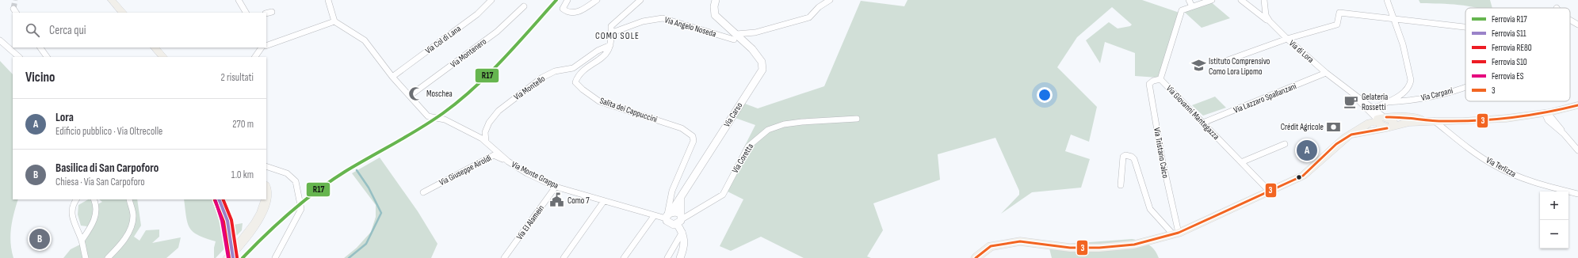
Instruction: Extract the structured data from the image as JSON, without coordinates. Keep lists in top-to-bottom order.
{
  "streets": {
    "street": [
      "Via Angelo Noseda",
      "Via Col di Lana",
      "Via di Lora",
      "Via Montenero",
      "Via Montello",
      "Via Carpani",
      "Via Lazzaro Spallanzani",
      "Salita dei Cappuccini",
      "Via Giovanni Mantegazza",
      "Via Carso",
      "Via Tristano Calco",
      "Via Coretta",
      "Via Terlizza",
      "Via Giuseppe Airoldi",
      "Via Monte Grappa",
      "Via El Alamein"
    ]
  },
  "crossings": [
    ["Via Angelo Noseda", "Via Carso"],
    ["Via Col di Lana", "Via Monte Grappa"],
    ["Via di Lora", "Via Lazzaro Spallanzani"],
    ["Via Montenero", "Via Monte Grappa"],
    ["Via Montello", "Salita dei Cappuccini"],
    ["Via Montello", "Via Monte Grappa"],
    ["Via Lazzaro Spallanzani", "Via Giovanni Mantegazza"],
    ["Salita dei Cappuccini", "Via Carso"],
    ["Salita dei Cappuccini", "Via Monte Grappa"],
    ["Via Giovanni Mantegazza", "Via Tristano Calco"],
    ["Via Carso", "Via Coretta"],
    ["Via Carso", "Via Monte Grappa"],
    ["Via Giuseppe Airoldi", "Via Monte Grappa"],
    ["Via Monte Grappa", "Via El Alamein"]
  ],
  "districts": ["COMO SOLE"],
  "places": {
    "school or university": ["Istituto Comprensivo Como Lora Lipomo"],
    "mosque": ["Moschea"],
    "cafe": ["Gelateria Rossetti"],
    "bank": ["Crédit Agricole"],
    "public building": ["Como 7"]
  },
  "lines": [
    "rail line R17",
    "transit line 3",
    "rail line S11",
    "rail line S10",
    "rail line RE80",
    "rail line ES"
  ],
  "legend": [
    "Ferrovia R17",
    "Ferrovia S11",
    "Ferrovia RE80",
    "Ferrovia S10",
    "Ferrovia ES",
    "3"
  ],
  "page": {
    "search": "Cerca qui",
    "heading": ["Vicino", "2 risultati"],
    "list": [
      {
        "mark": "A",
        "name": "Lora",
        "note": "Edificio pubblico · Via Oltrecolle",
        "value": "270 m"
      },
      {
        "mark": "B",
        "name": "Basilica di San Carpoforo",
        "note": "Chiesa · Via San Carpoforo",
        "value": "1.0 km"
      }
    ],
    "pins": ["A", "B"],
    "map_buttons": ["+", "−"]
  }
}
